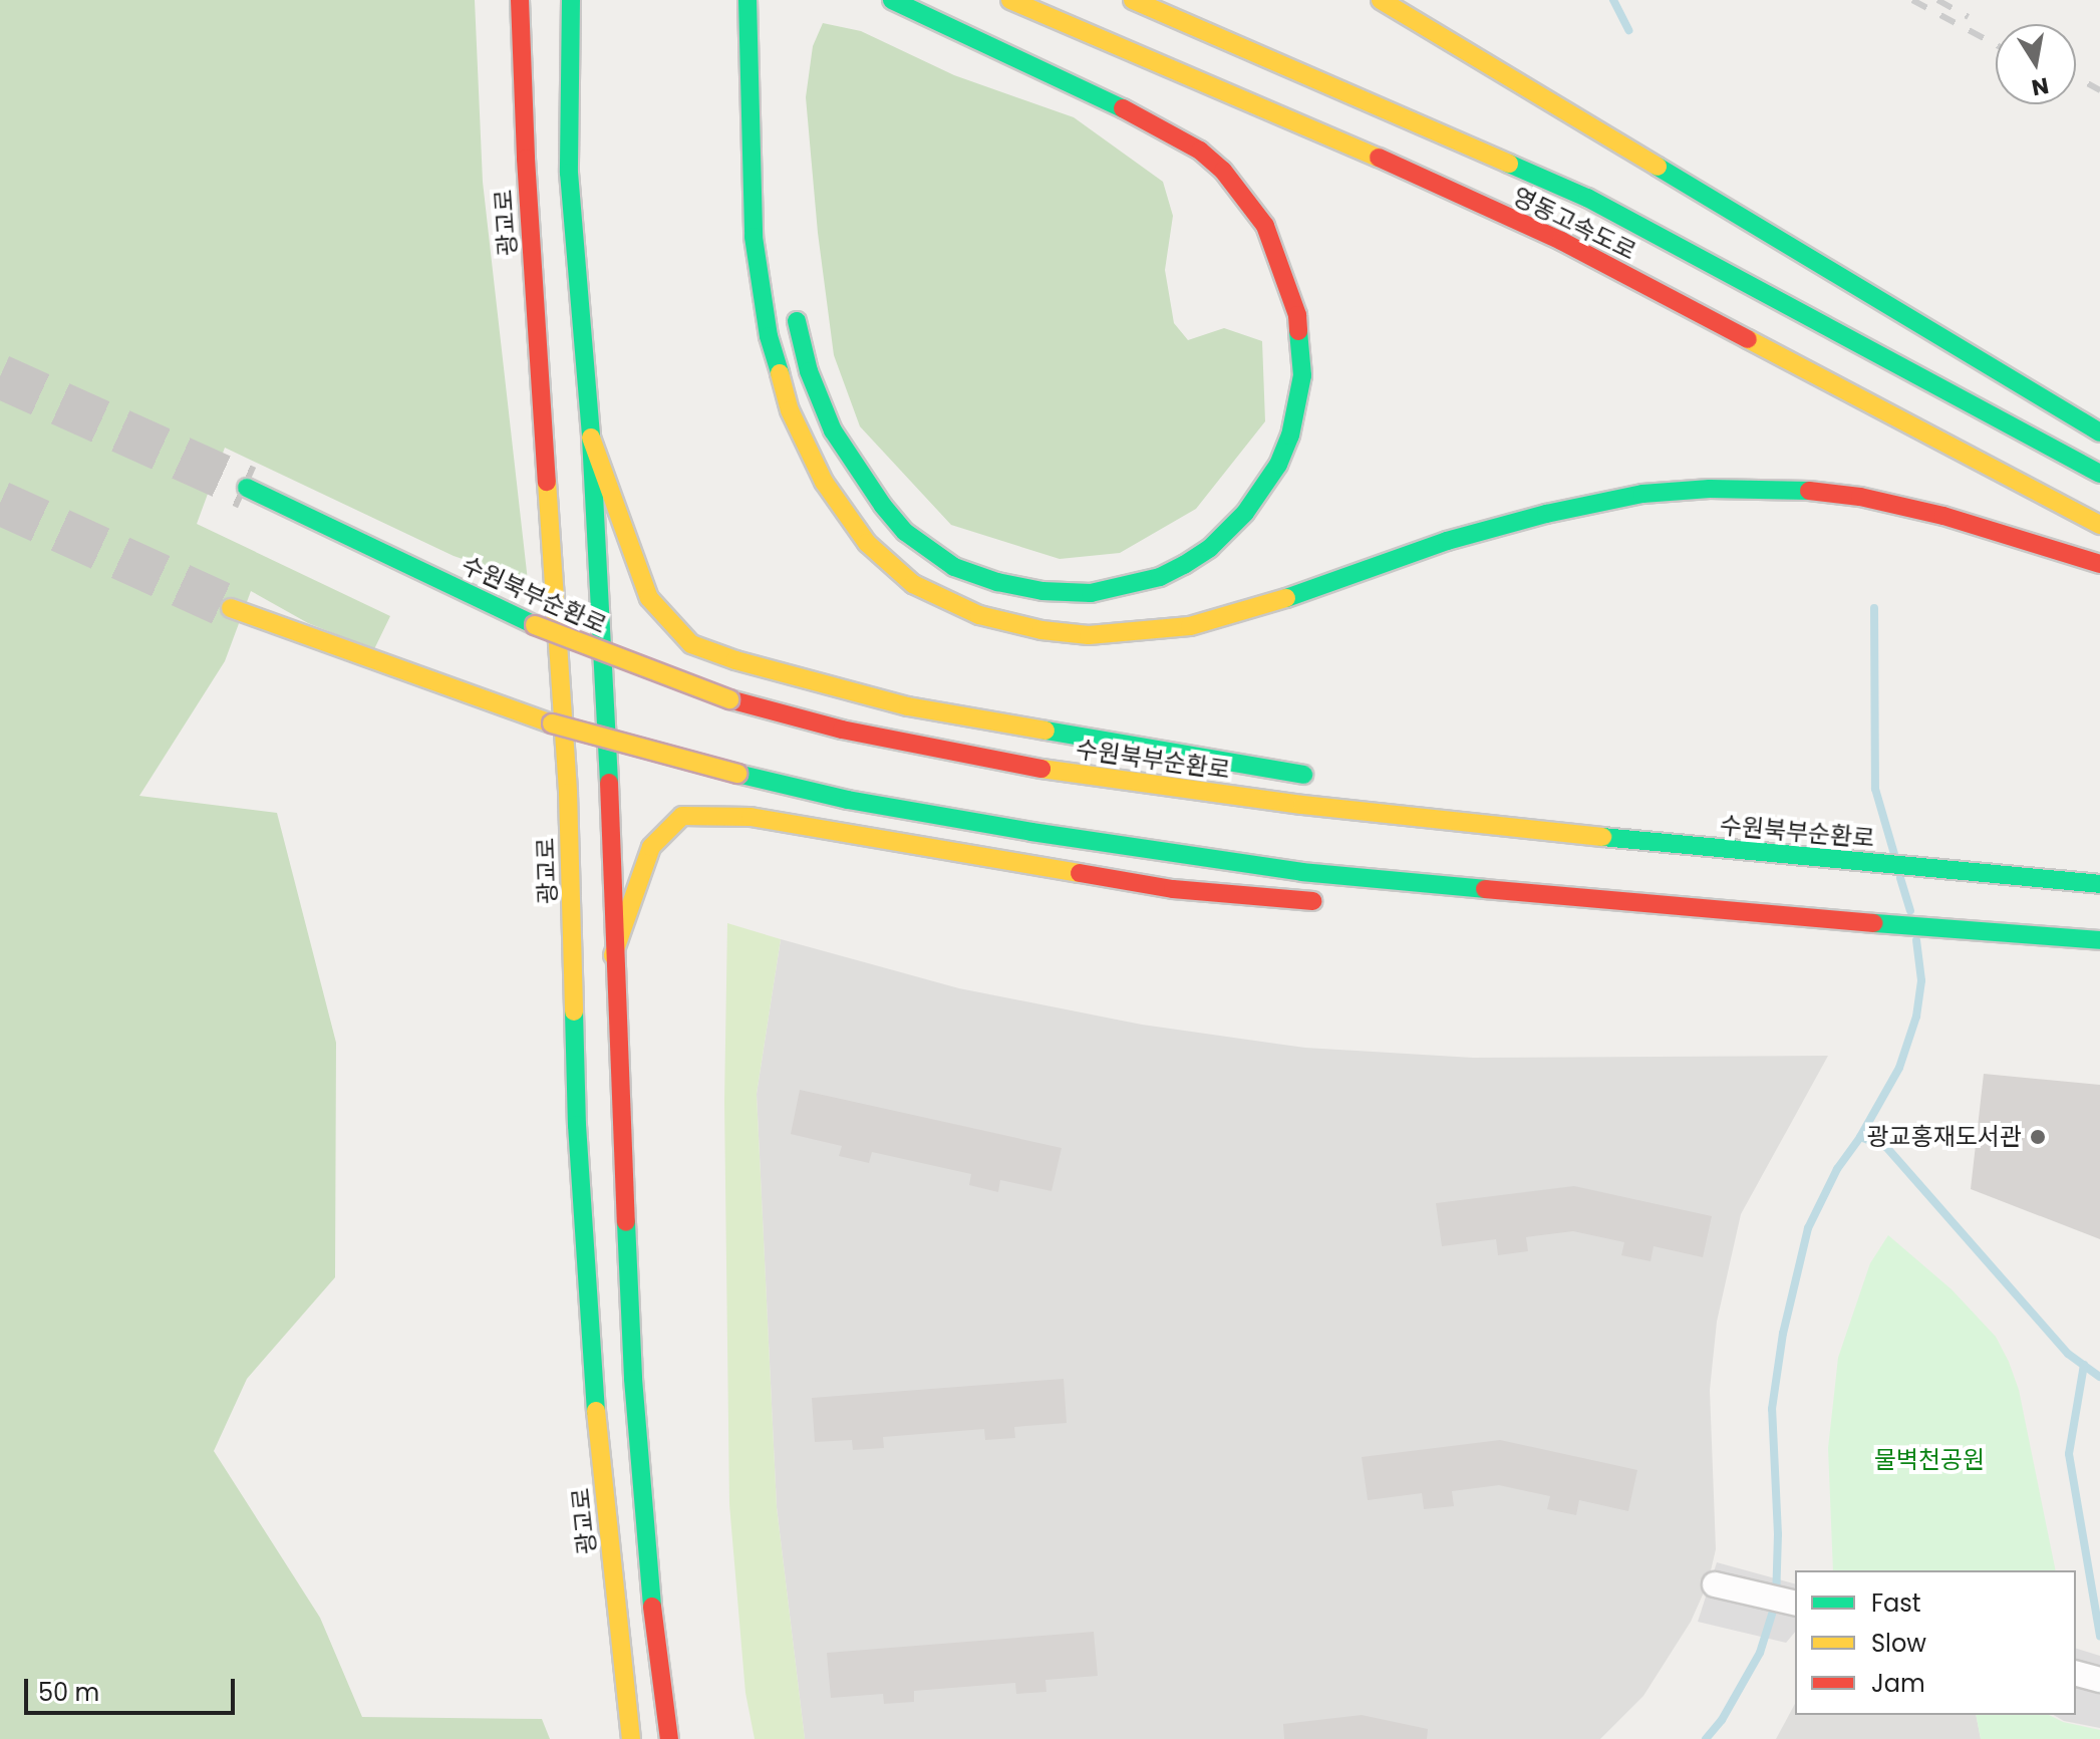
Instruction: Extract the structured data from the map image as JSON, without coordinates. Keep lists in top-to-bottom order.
{
  "streets": {
    "main road": ["광교로", "영동고속도로", "수원북부순환로"]
  },
  "parks": ["물벽천공원"],
  "places": ["광교홍재도서관"],
  "legend": ["Fast", "Slow", "Jam"],
  "scale_bar": "50 m",
  "north": "bottom"
}
